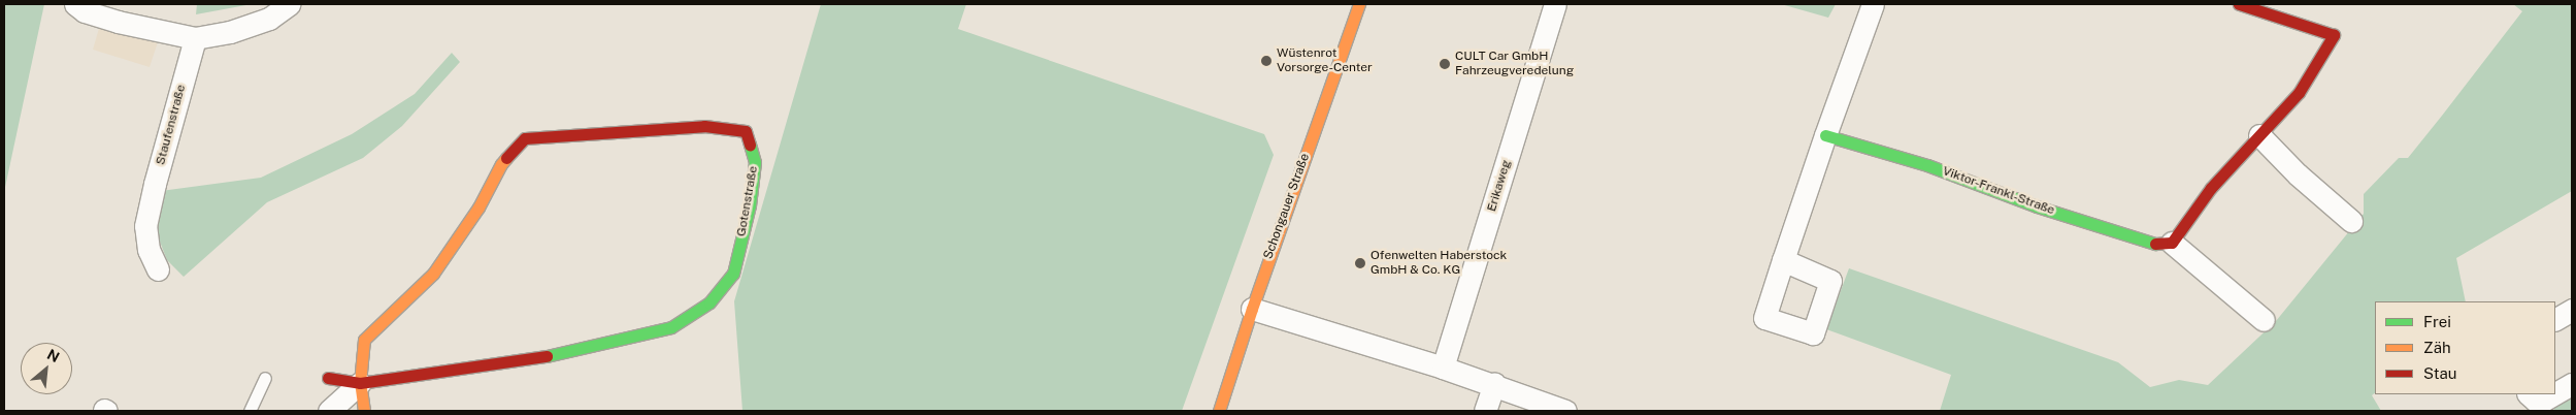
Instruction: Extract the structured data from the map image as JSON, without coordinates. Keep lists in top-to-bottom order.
{
  "streets": {
    "street": [
      "Staufenstraße",
      "Erikaweg",
      "Viktor-Frankl-Straße",
      "Gotenstraße",
      "Schongauer Straße"
    ]
  },
  "places": ["Wüstenrot Vorsorge-Center", "CULT Car GmbH Fahrzeugveredelung", "Ofenwelten Haberstock GmbH & Co. KG"],
  "legend": ["Frei", "Zäh", "Stau"],
  "north": "top right"
}
